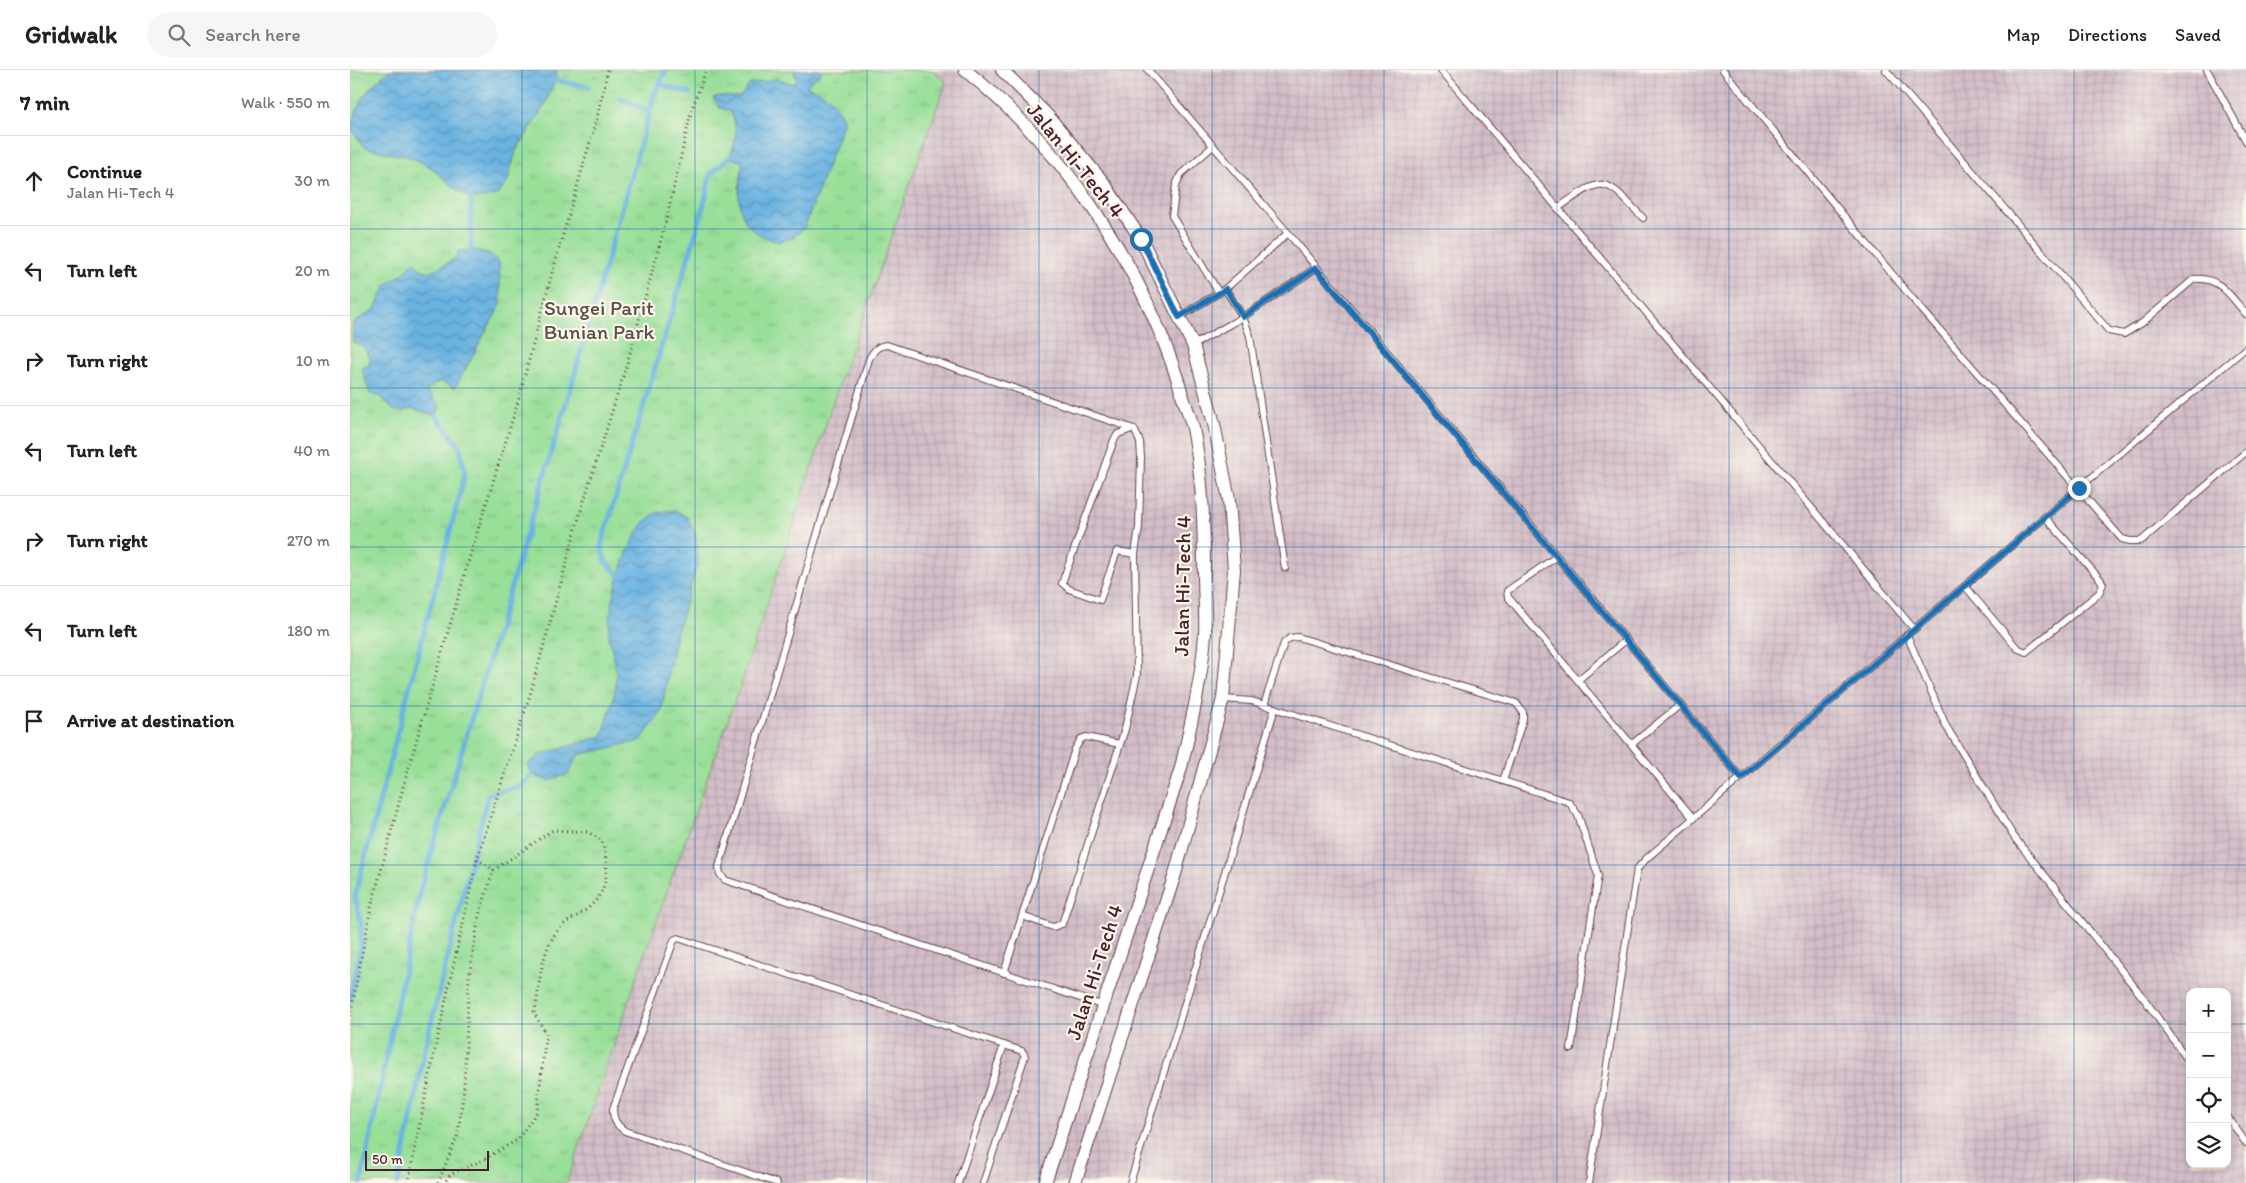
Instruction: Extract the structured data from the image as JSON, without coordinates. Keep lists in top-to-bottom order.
{
  "streets": {
    "street": ["Jalan Hi-Tech 4"]
  },
  "parks": ["Sungei Parit Bunian Park"],
  "scale_bar": "50 m",
  "page": {
    "header": "Gridwalk",
    "search": "Search here",
    "nav": ["Map", "Directions", "Saved"],
    "heading": ["7 min", "Walk · 550 m"],
    "list": [
      ["Continue", "Jalan Hi-Tech 4", "30 m"],
      ["Turn left", "20 m"],
      ["Turn right", "10 m"],
      ["Turn left", "40 m"],
      ["Turn right", "270 m"],
      ["Turn left", "180 m"],
      "Arrive at destination"
    ],
    "map_buttons": ["+", "−"],
    "scale": "50 m"
  }
}
